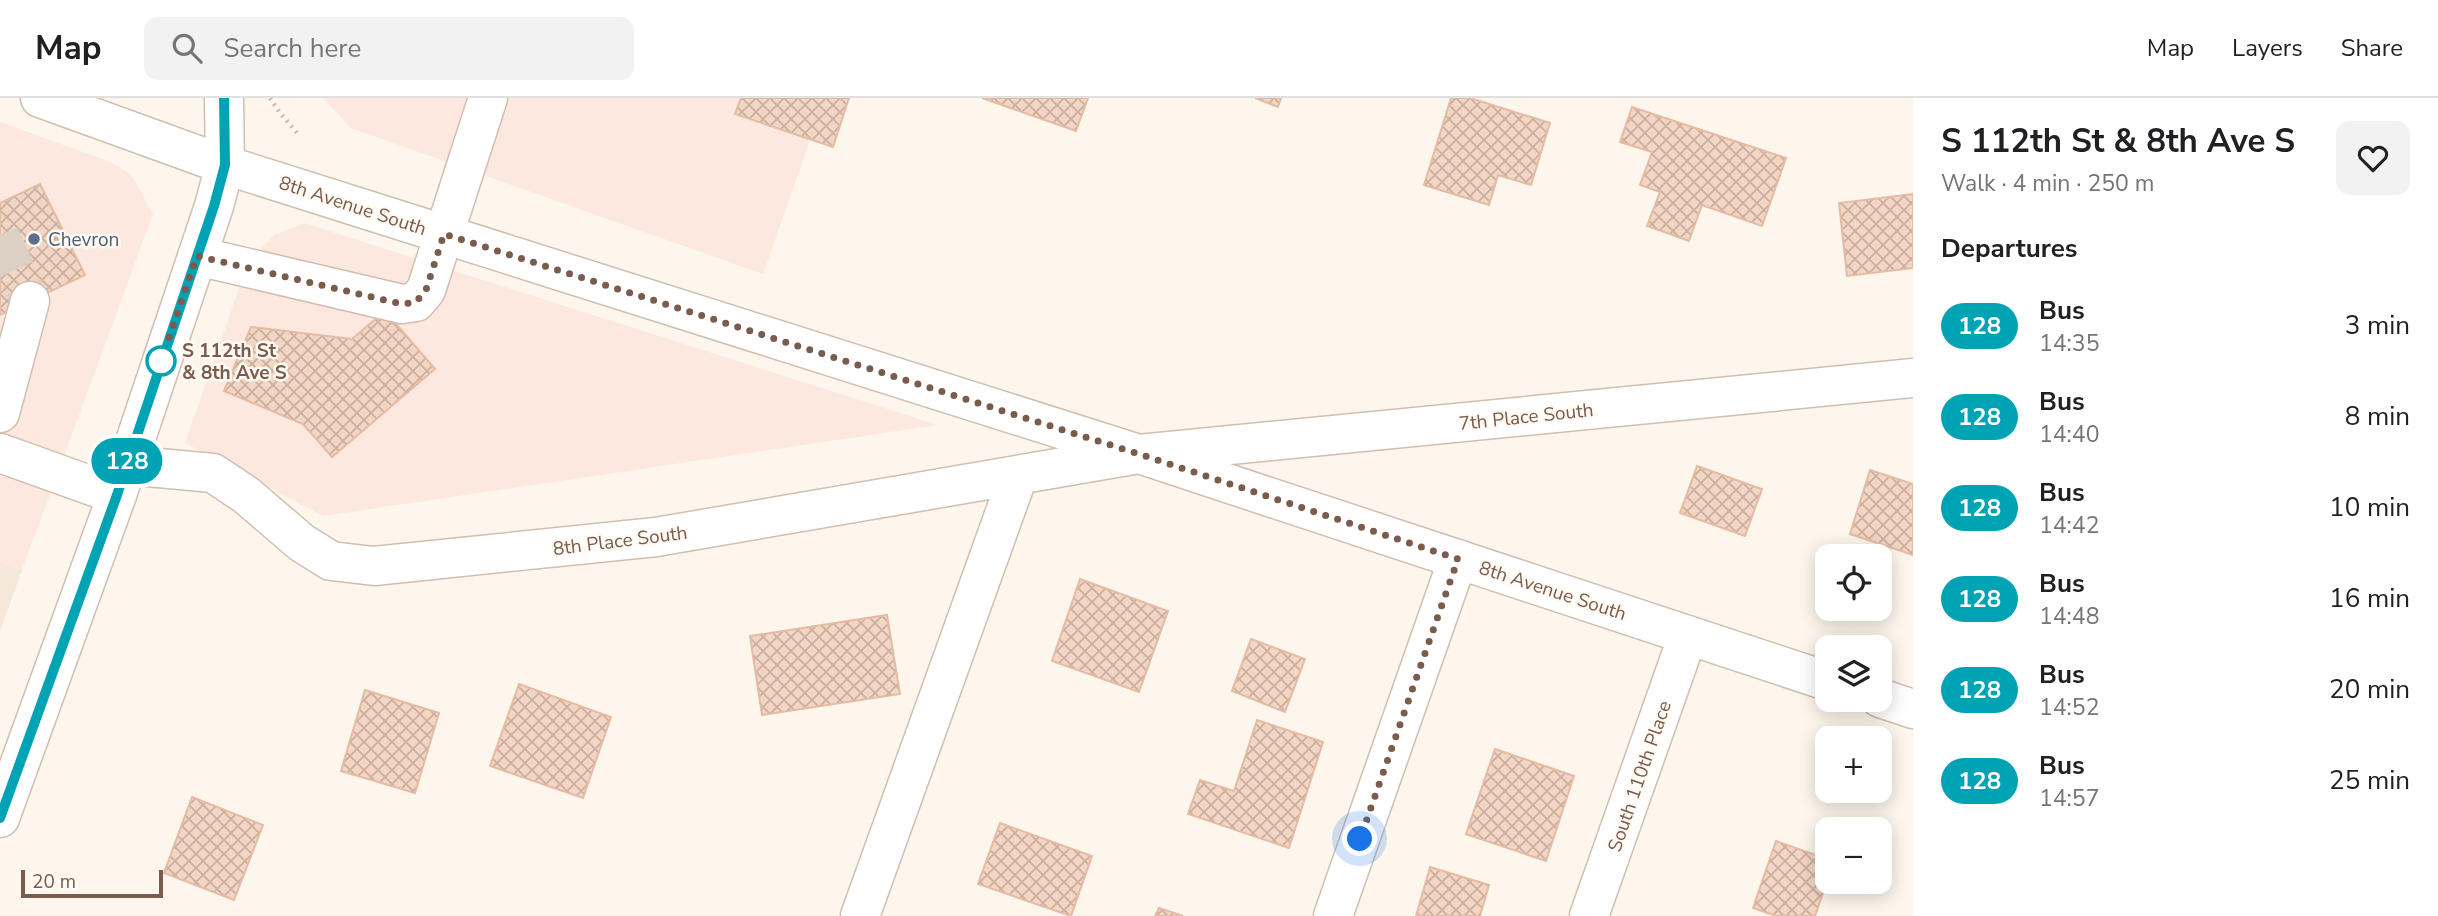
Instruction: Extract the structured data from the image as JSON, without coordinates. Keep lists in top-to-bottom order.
{
  "streets": {
    "street": [
      "8th Avenue South",
      "7th Place South",
      "8th Place South",
      "South 110th Place"
    ]
  },
  "crossings": [
    ["8th Avenue South", "7th Place South"],
    ["8th Avenue South", "8th Place South"],
    ["8th Avenue South", "South 110th Place"],
    ["7th Place South", "8th Place South"]
  ],
  "places": ["Chevron", "S 112th St & 8th Ave S"],
  "lines": ["bus line 128"],
  "scale_bar": "20 m",
  "page": {
    "header": "Map",
    "search": "Search here",
    "nav": ["Map", "Layers", "Share"],
    "on_map": "128",
    "heading": [
      ["S 112th St & 8th Ave S", "Walk · 4 min · 250 m"],
      "Departures"
    ],
    "list": [
      {
        "mark": "128",
        "name": "Bus",
        "note": "14:35",
        "value": "3 min"
      },
      {
        "mark": "128",
        "name": "Bus",
        "note": "14:40",
        "value": "8 min"
      },
      {
        "mark": "128",
        "name": "Bus",
        "note": "14:42",
        "value": "10 min"
      },
      {
        "mark": "128",
        "name": "Bus",
        "note": "14:48",
        "value": "16 min"
      },
      {
        "mark": "128",
        "name": "Bus",
        "note": "14:52",
        "value": "20 min"
      },
      {
        "mark": "128",
        "name": "Bus",
        "note": "14:57",
        "value": "25 min"
      }
    ],
    "map_buttons": ["+", "−"],
    "scale": "20 m"
  }
}
